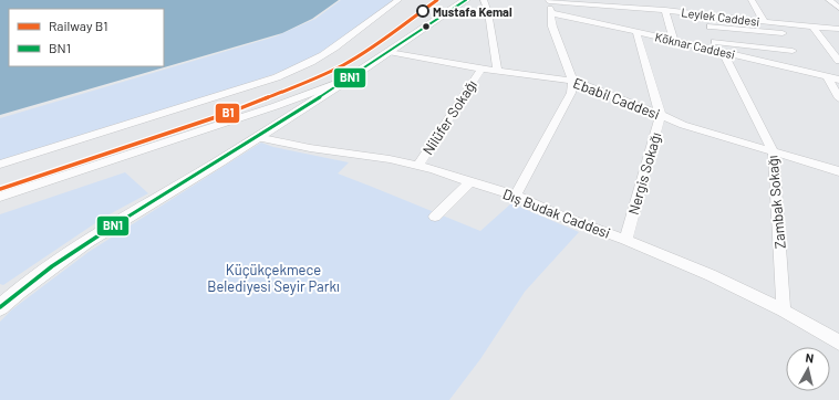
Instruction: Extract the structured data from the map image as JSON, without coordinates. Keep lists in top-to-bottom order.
{
  "streets": {
    "street": [
      "Leylek Caddesi",
      "Köknar Caddesi",
      "Ebabil Caddesi",
      "Nilüfer Sokağı",
      "Nergis Sokağı",
      "Zambak Sokağı",
      "Dış Budak Caddesi"
    ]
  },
  "crossings": [
    ["Leylek Caddesi", "Zambak Sokağı"],
    ["Köknar Caddesi", "Nergis Sokağı"],
    ["Köknar Caddesi", "Zambak Sokağı"],
    ["Ebabil Caddesi", "Nilüfer Sokağı"],
    ["Ebabil Caddesi", "Nergis Sokağı"],
    ["Ebabil Caddesi", "Zambak Sokağı"],
    ["Nilüfer Sokağı", "Dış Budak Caddesi"],
    ["Nergis Sokağı", "Dış Budak Caddesi"],
    ["Zambak Sokağı", "Dış Budak Caddesi"]
  ],
  "parks": ["Küçükçekmece Belediyesi Seyir Parkı"],
  "places": ["Mustafa Kemal"],
  "lines": ["rail line B1", "transit line BN1"],
  "legend": ["Railway B1", "BN1"],
  "north": "top"
}
